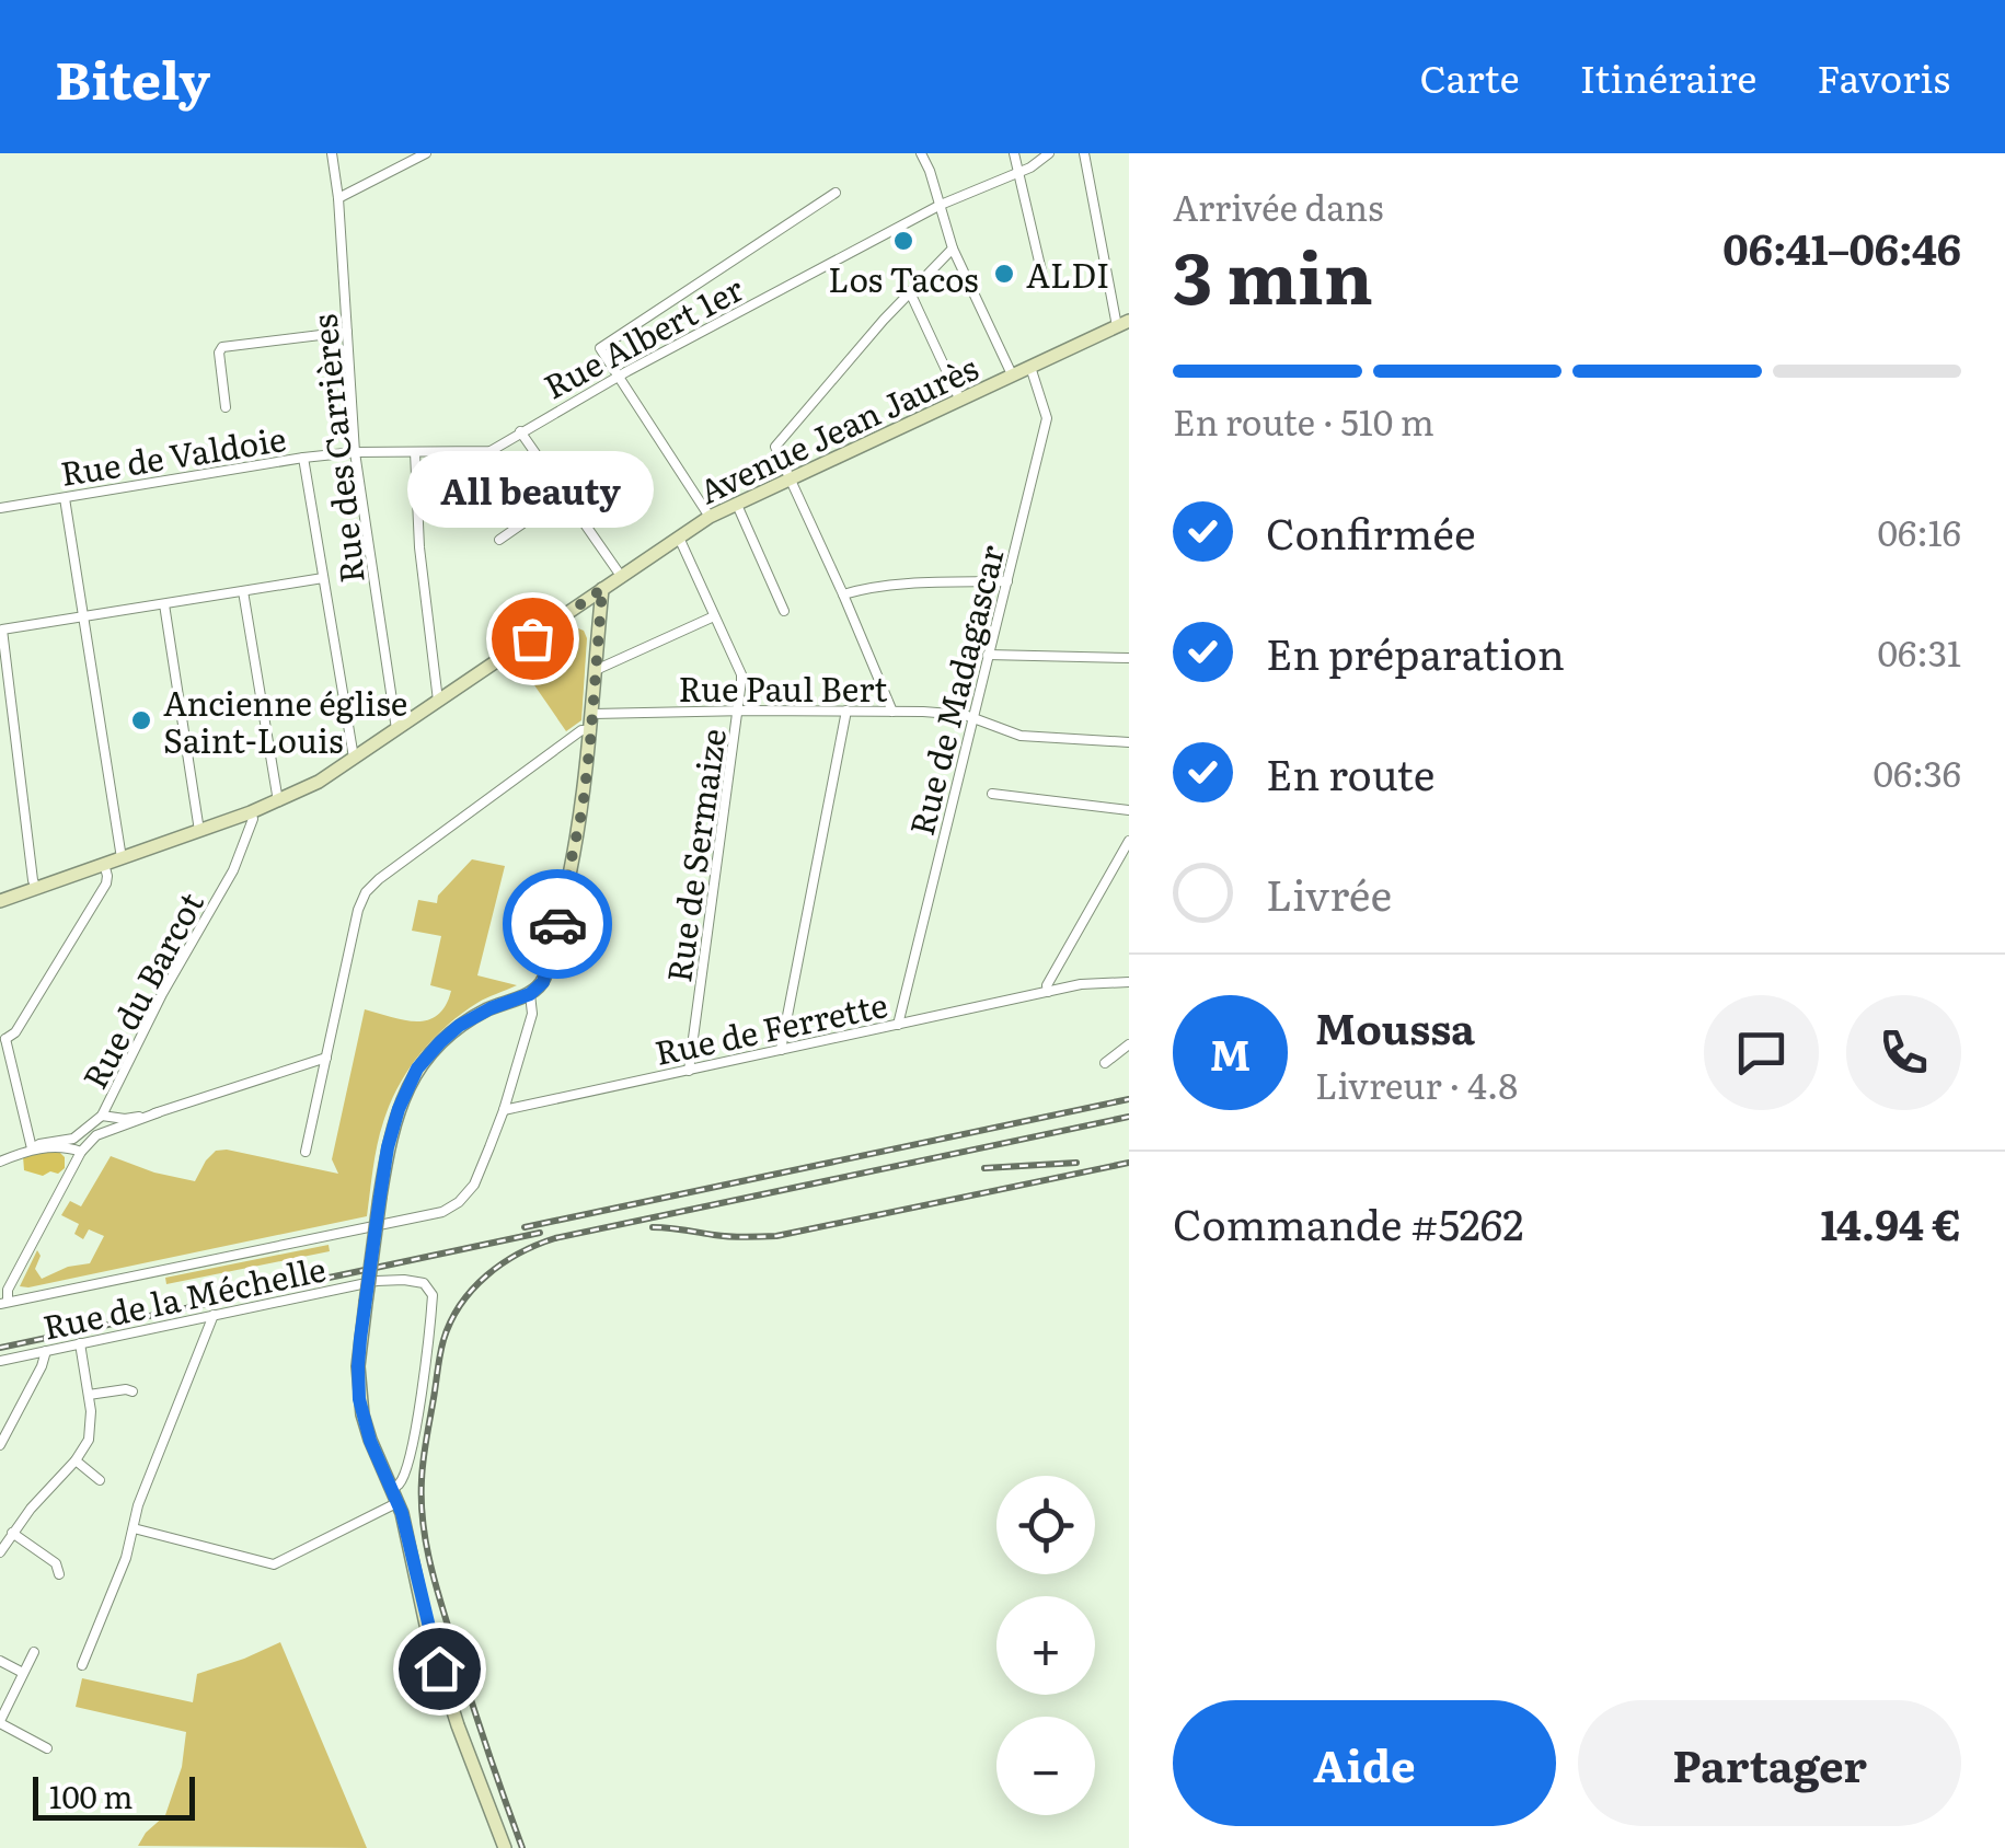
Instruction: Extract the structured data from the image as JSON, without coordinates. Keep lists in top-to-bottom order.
{
  "streets": {
    "main road": ["Avenue Jean Jaurès"],
    "street": [
      "Rue Albert 1er",
      "Rue des Carrières",
      "Rue de Valdoie",
      "Rue Paul Bert",
      "Rue de Madagascar",
      "Rue de Sermaize",
      "Rue du Barcot",
      "Rue de Ferrette",
      "Rue de la Méchelle"
    ]
  },
  "crossings": [
    ["Avenue Jean Jaurès", "Rue des Carrières"],
    ["Avenue Jean Jaurès", "Rue de Madagascar"],
    ["Avenue Jean Jaurès", "Rue de Sermaize"],
    ["Avenue Jean Jaurès", "Rue du Barcot"],
    ["Rue des Carrières", "Rue de Valdoie"],
    ["Rue Paul Bert", "Rue de Madagascar"],
    ["Rue Paul Bert", "Rue de Sermaize"],
    ["Rue de Madagascar", "Rue de Ferrette"],
    ["Rue de Sermaize", "Rue de Ferrette"]
  ],
  "places": [
    "Los Tacos",
    "ALDI",
    "All beauty",
    "Ancienne église Saint-Louis"
  ],
  "scale_bar": "100 m",
  "page": {
    "header": "Bitely",
    "nav": ["Carte", "Itinéraire", "Favoris"],
    "heading": ["3 min", "Arrivée dans", "06:41–06:46"],
    "panel": [
      "Moussa",
      "Livreur · 4.8",
      "Commande #5262",
      "14.94 €"
    ],
    "bar": "En route · 510 m",
    "bubble": "All beauty",
    "list": [
      ["Confirmée", "06:16"],
      ["En préparation", "06:31"],
      ["En route", "06:36"],
      "Livrée"
    ],
    "round": "M",
    "map_buttons": ["+", "−"],
    "buttons": ["Aide", "Partager"],
    "scale": "100 m"
  }
}
